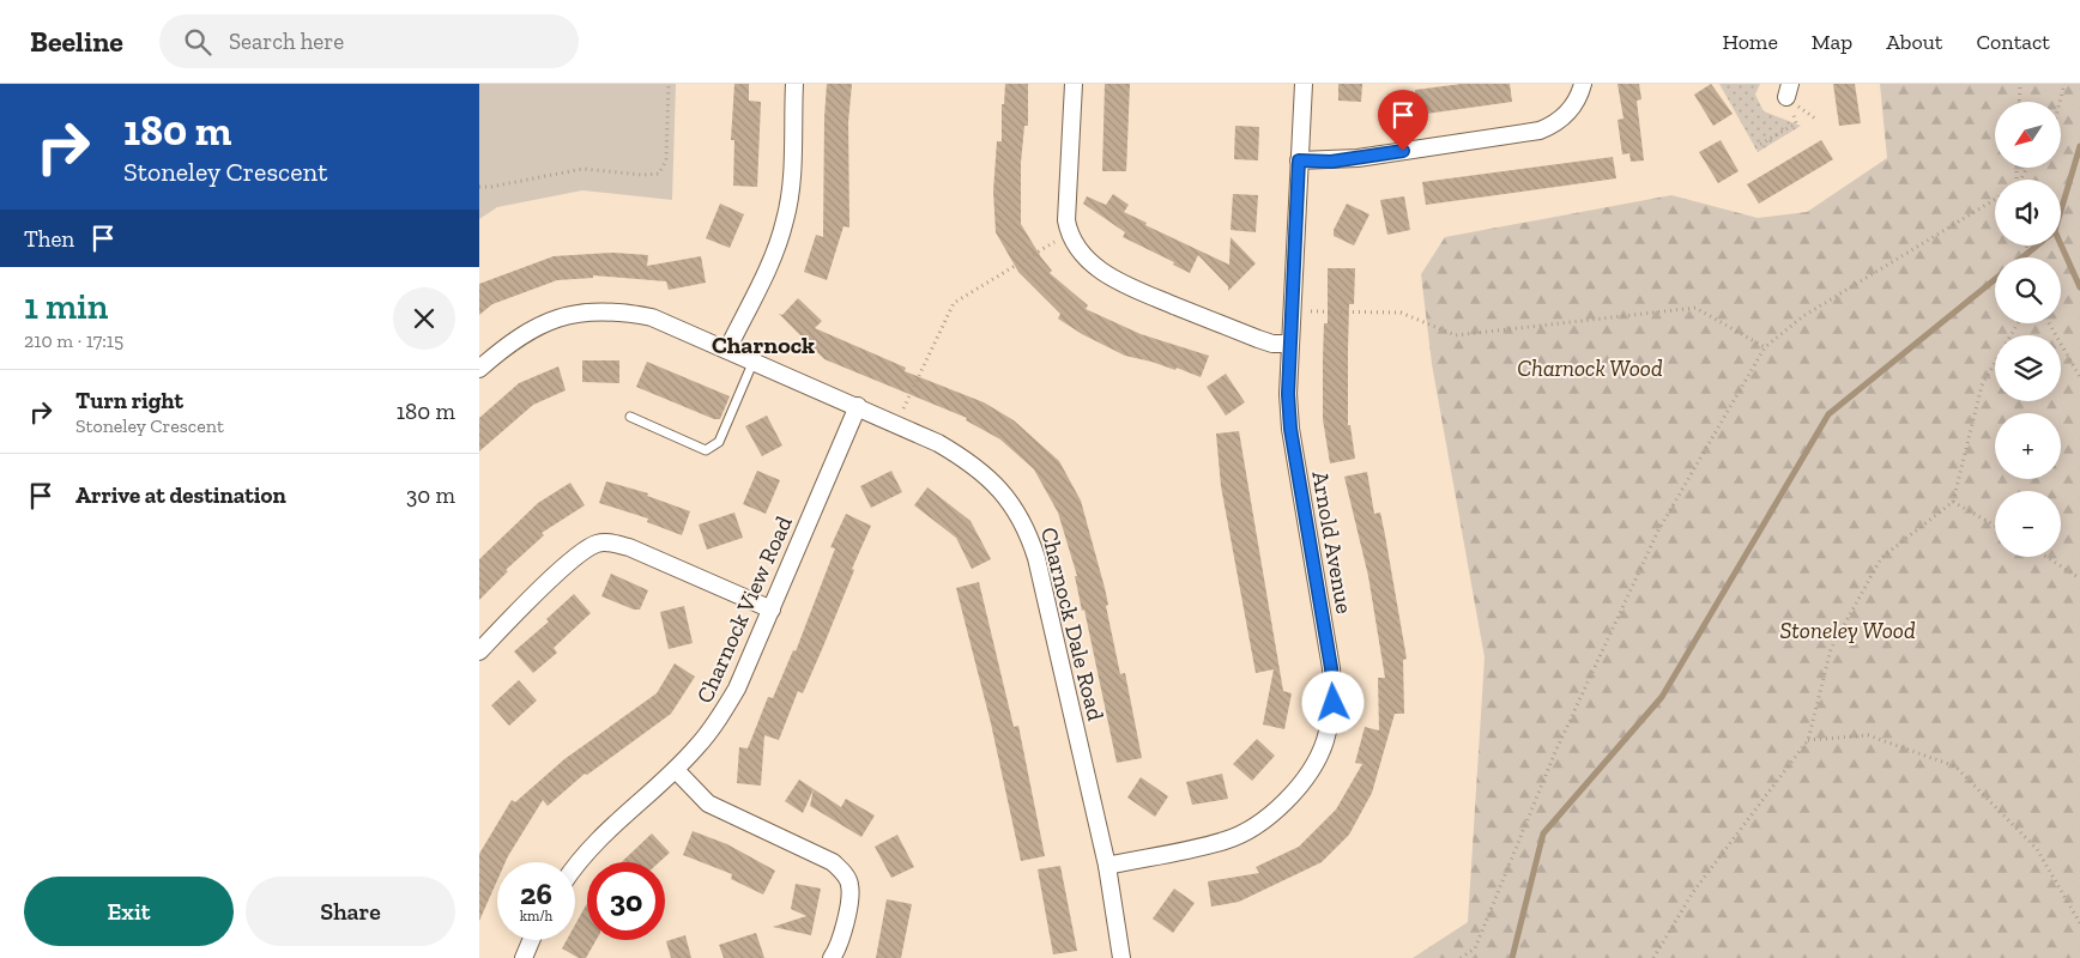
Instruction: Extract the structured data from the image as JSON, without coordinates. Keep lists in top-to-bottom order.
{
  "streets": {
    "street": ["Arnold Avenue", "Charnock View Road", "Charnock Dale Road"]
  },
  "crossings": [
    ["Arnold Avenue", "Charnock Dale Road"],
    ["Charnock View Road", "Charnock Dale Road"]
  ],
  "districts": ["Charnock"],
  "parks": ["Charnock Wood", "Stoneley Wood"],
  "north": "bottom left",
  "page": {
    "header": "Beeline",
    "search": "Search here",
    "nav": [
      "Home",
      "Map",
      "About",
      "Contact"
    ],
    "turn": ["180 m", "Stoneley Crescent"],
    "map_buttons": ["+", "−"],
    "then": "Then",
    "heading": ["1 min", "210 m · 17:15"],
    "list": [
      {
        "name": "Turn right",
        "note": "Stoneley Crescent",
        "value": "180 m"
      },
      {
        "name": "Arrive at destination",
        "value": "30 m"
      }
    ],
    "speed": "26 km/h",
    "limit": "30",
    "buttons": ["Exit", "Share"]
  }
}
